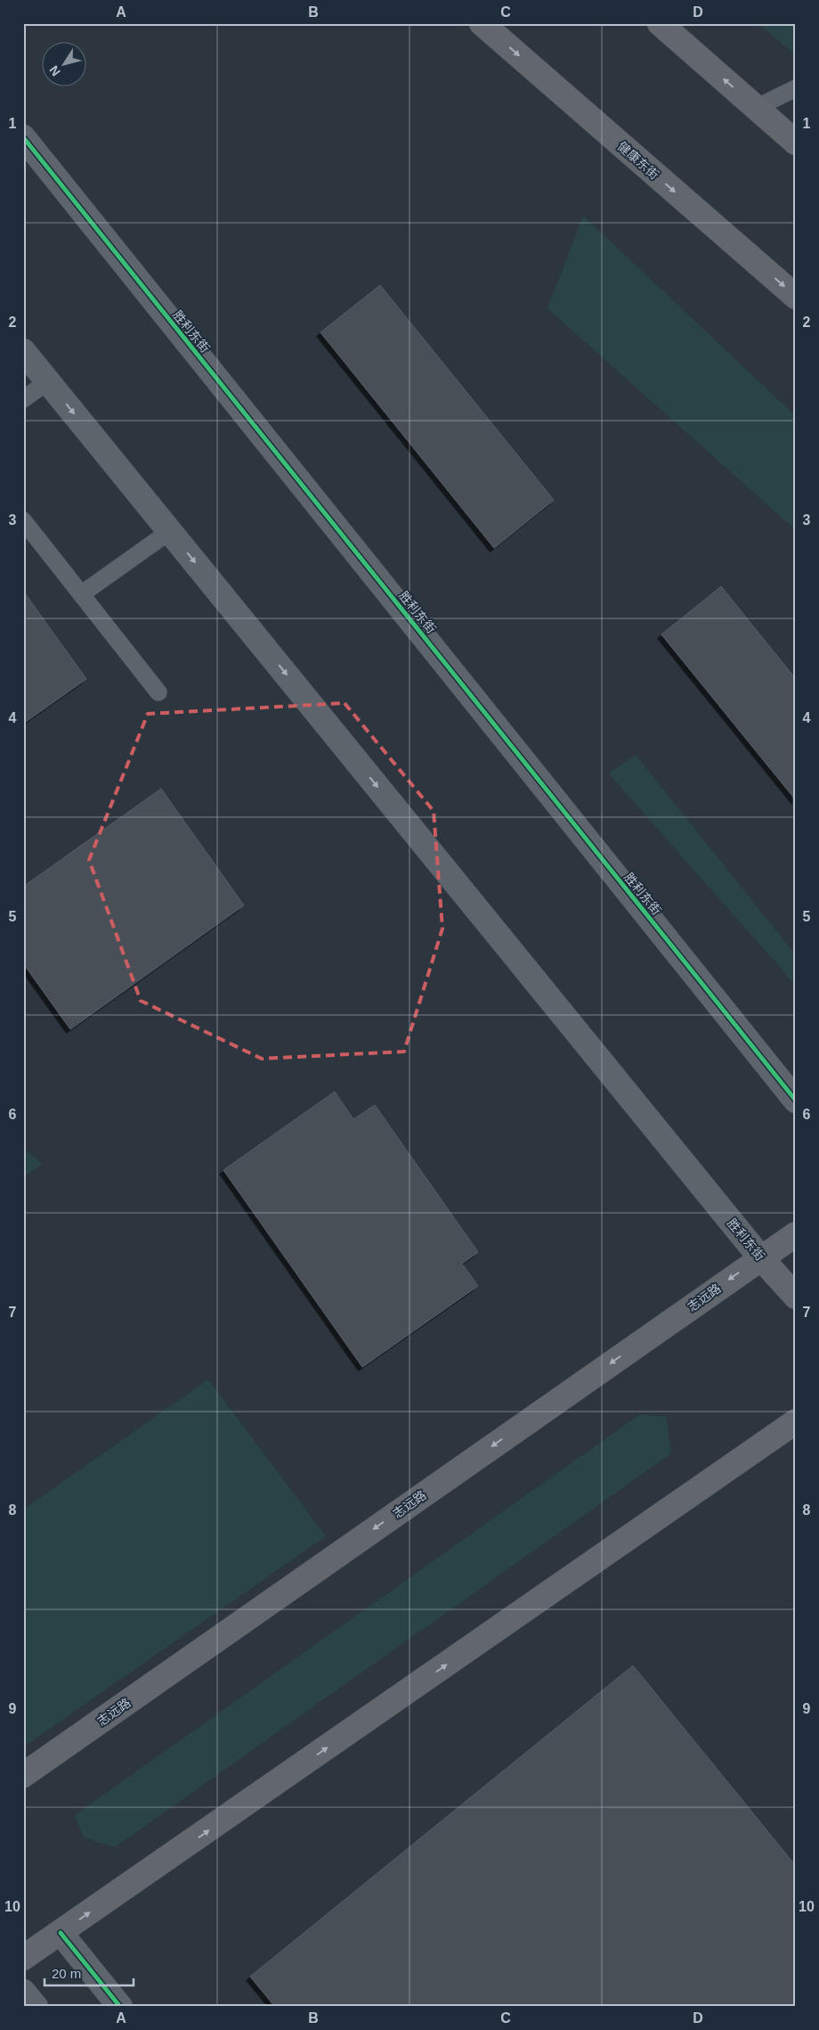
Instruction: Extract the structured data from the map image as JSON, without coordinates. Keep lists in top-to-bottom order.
{
  "streets": {
    "main road": ["健康东街", "胜利东街", "志远路"]
  },
  "crossings": [
    ["胜利东街", "志远路"]
  ],
  "scale_bar": "20 m",
  "north": "bottom left",
  "grid": {
    "columns": [
      "A",
      "B",
      "C",
      "D"
    ],
    "rows": [
      "1",
      "2",
      "3",
      "4",
      "5",
      "6",
      "7",
      "8",
      "9",
      "10"
    ]
  }
}
